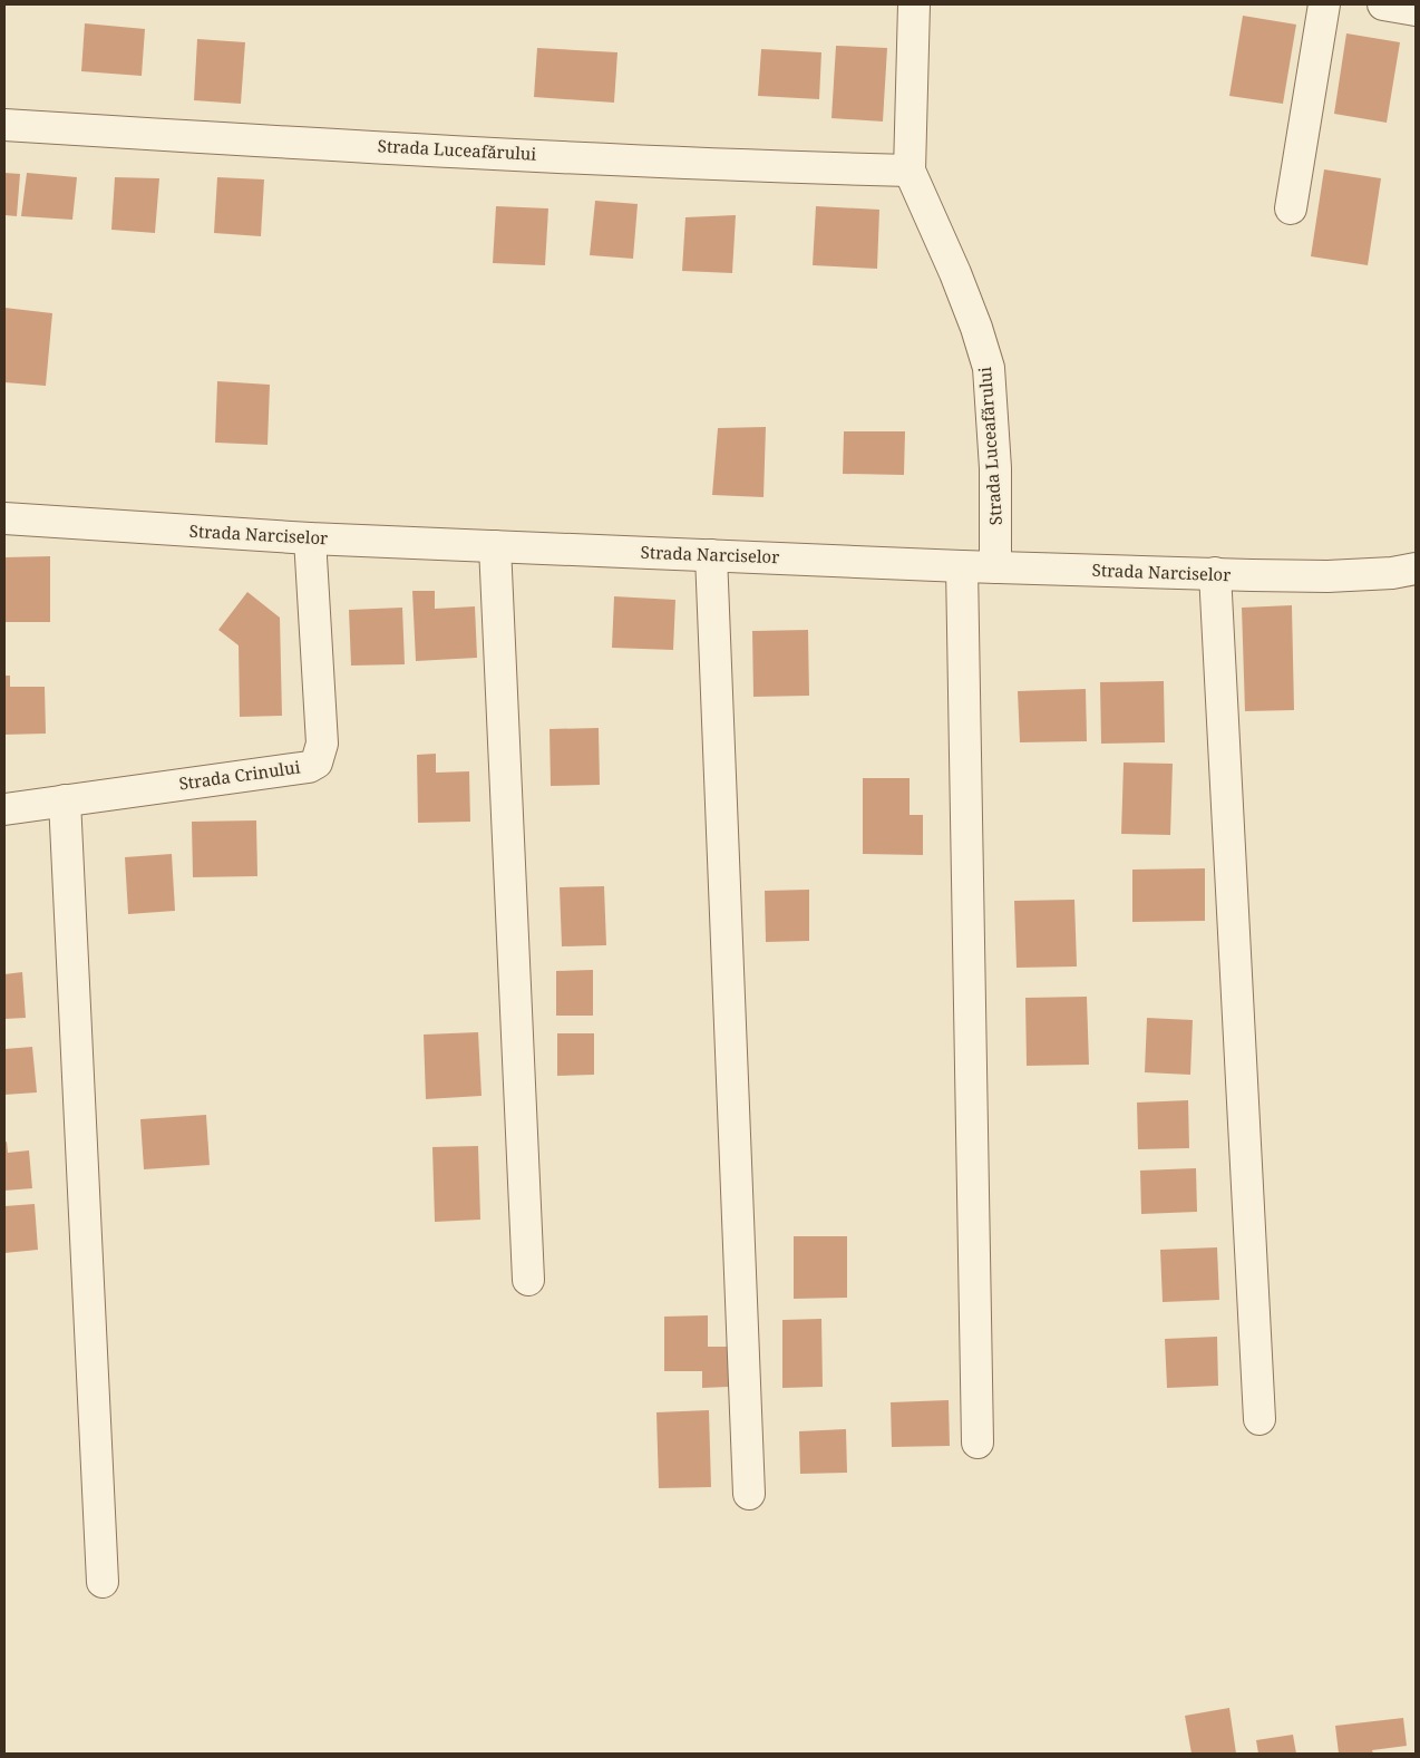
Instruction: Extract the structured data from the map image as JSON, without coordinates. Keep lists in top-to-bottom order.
{
  "streets": {
    "street": ["Strada Luceafărului", "Strada Narciselor", "Strada Crinului"]
  },
  "crossings": [
    ["Strada Luceafărului", "Strada Narciselor"],
    ["Strada Narciselor", "Strada Crinului"]
  ]
}
